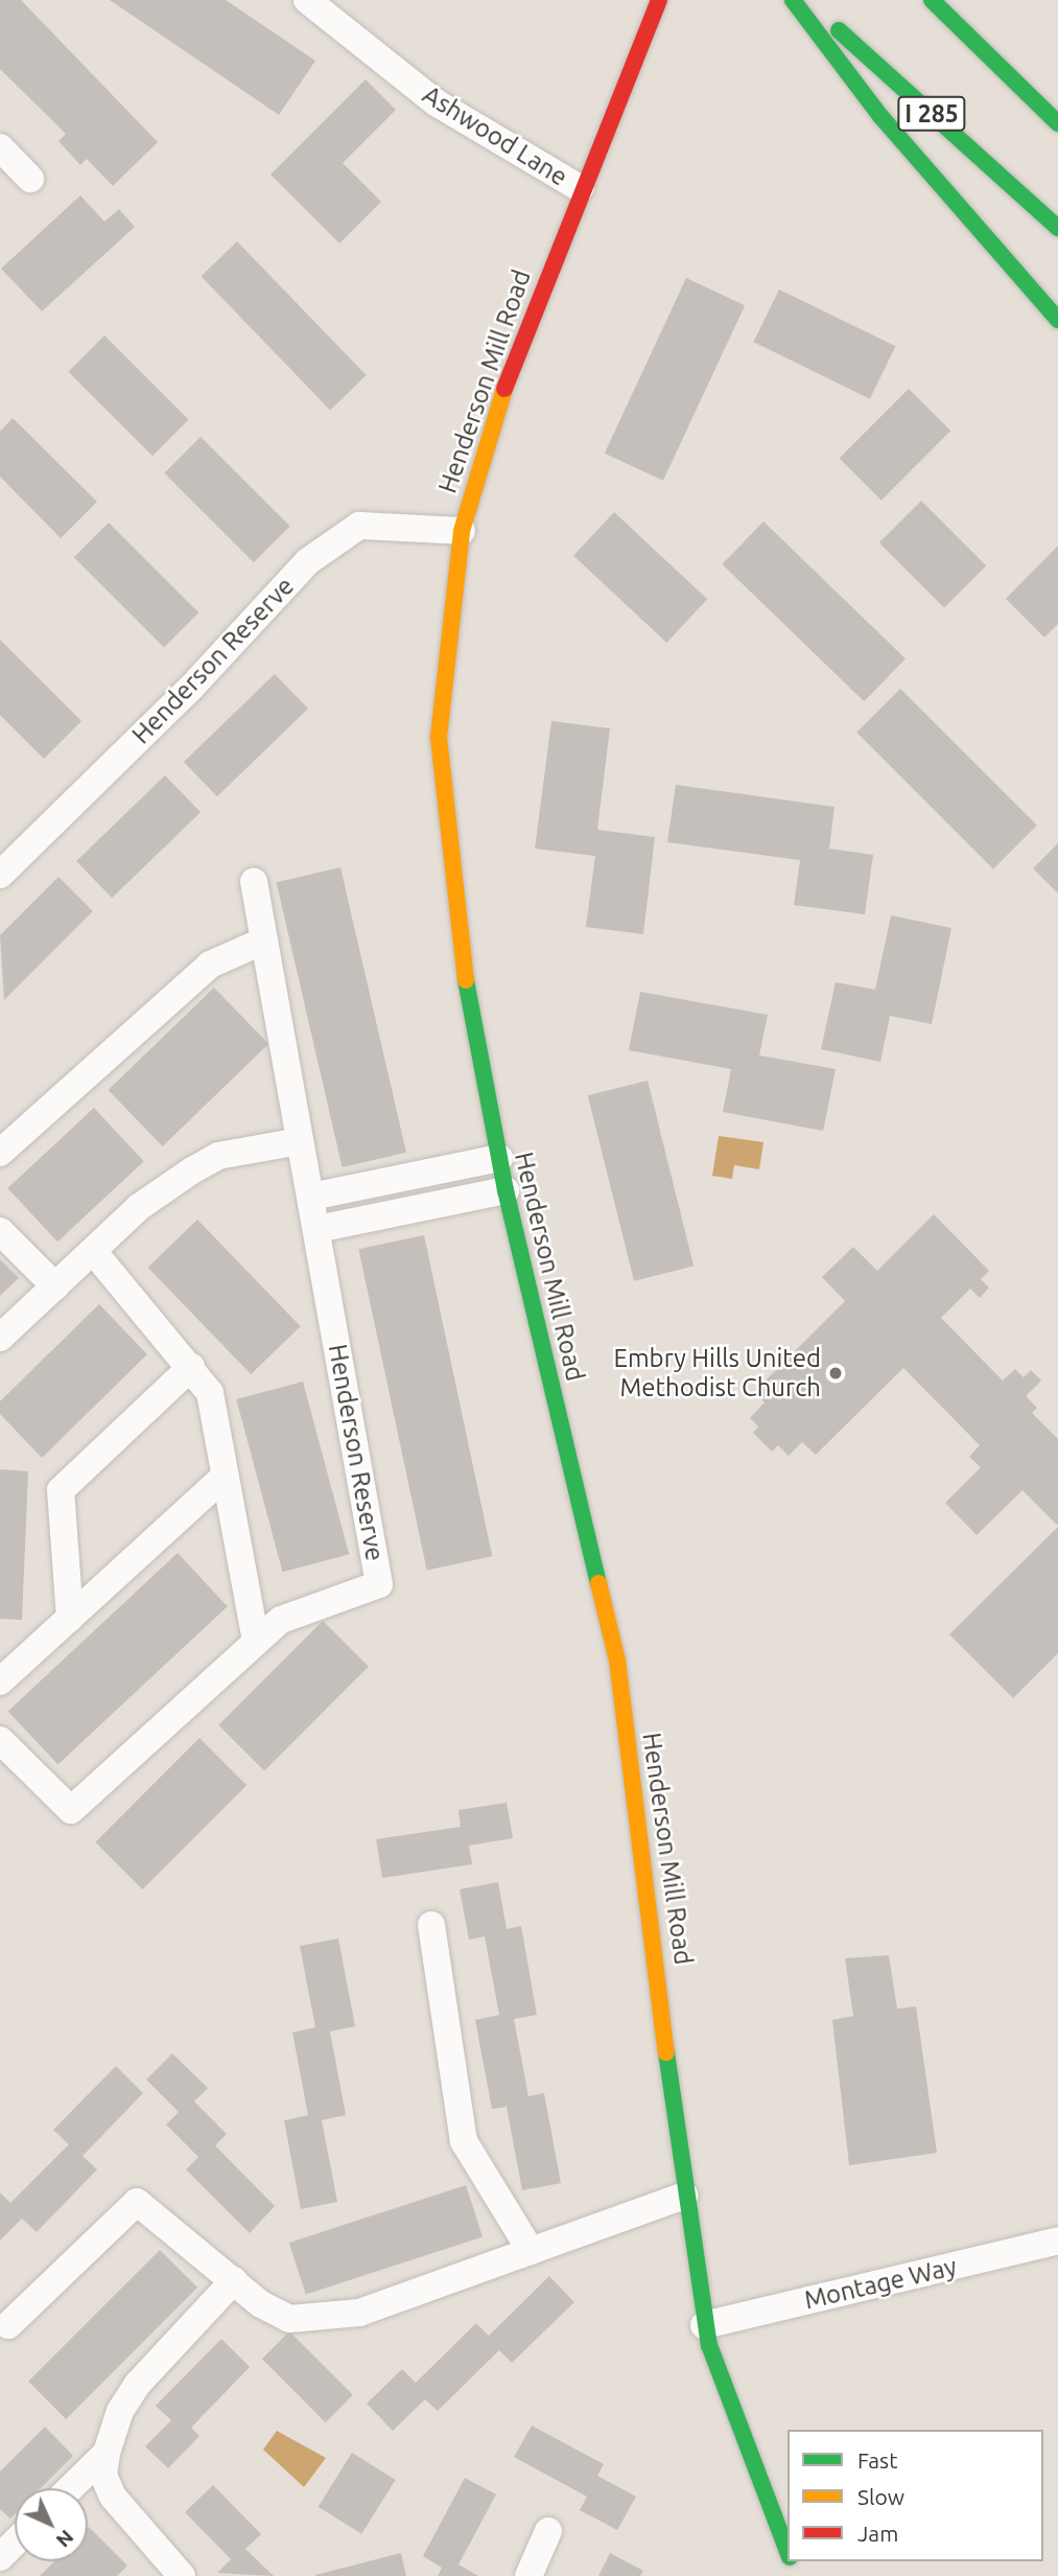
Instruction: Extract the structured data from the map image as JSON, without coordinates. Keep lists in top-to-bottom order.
{
  "streets": {
    "main road": ["I 285", "Henderson Mill Road"],
    "street": ["Ashwood Lane", "Henderson Reserve", "Montage Way"]
  },
  "crossings": [
    ["Ashwood Lane", "Henderson Mill Road"],
    ["Henderson Mill Road", "Henderson Reserve"],
    ["Henderson Mill Road", "Montage Way"]
  ],
  "places": ["Embry Hills United Methodist Church"],
  "legend": ["Fast", "Slow", "Jam"],
  "north": "bottom right"
}
